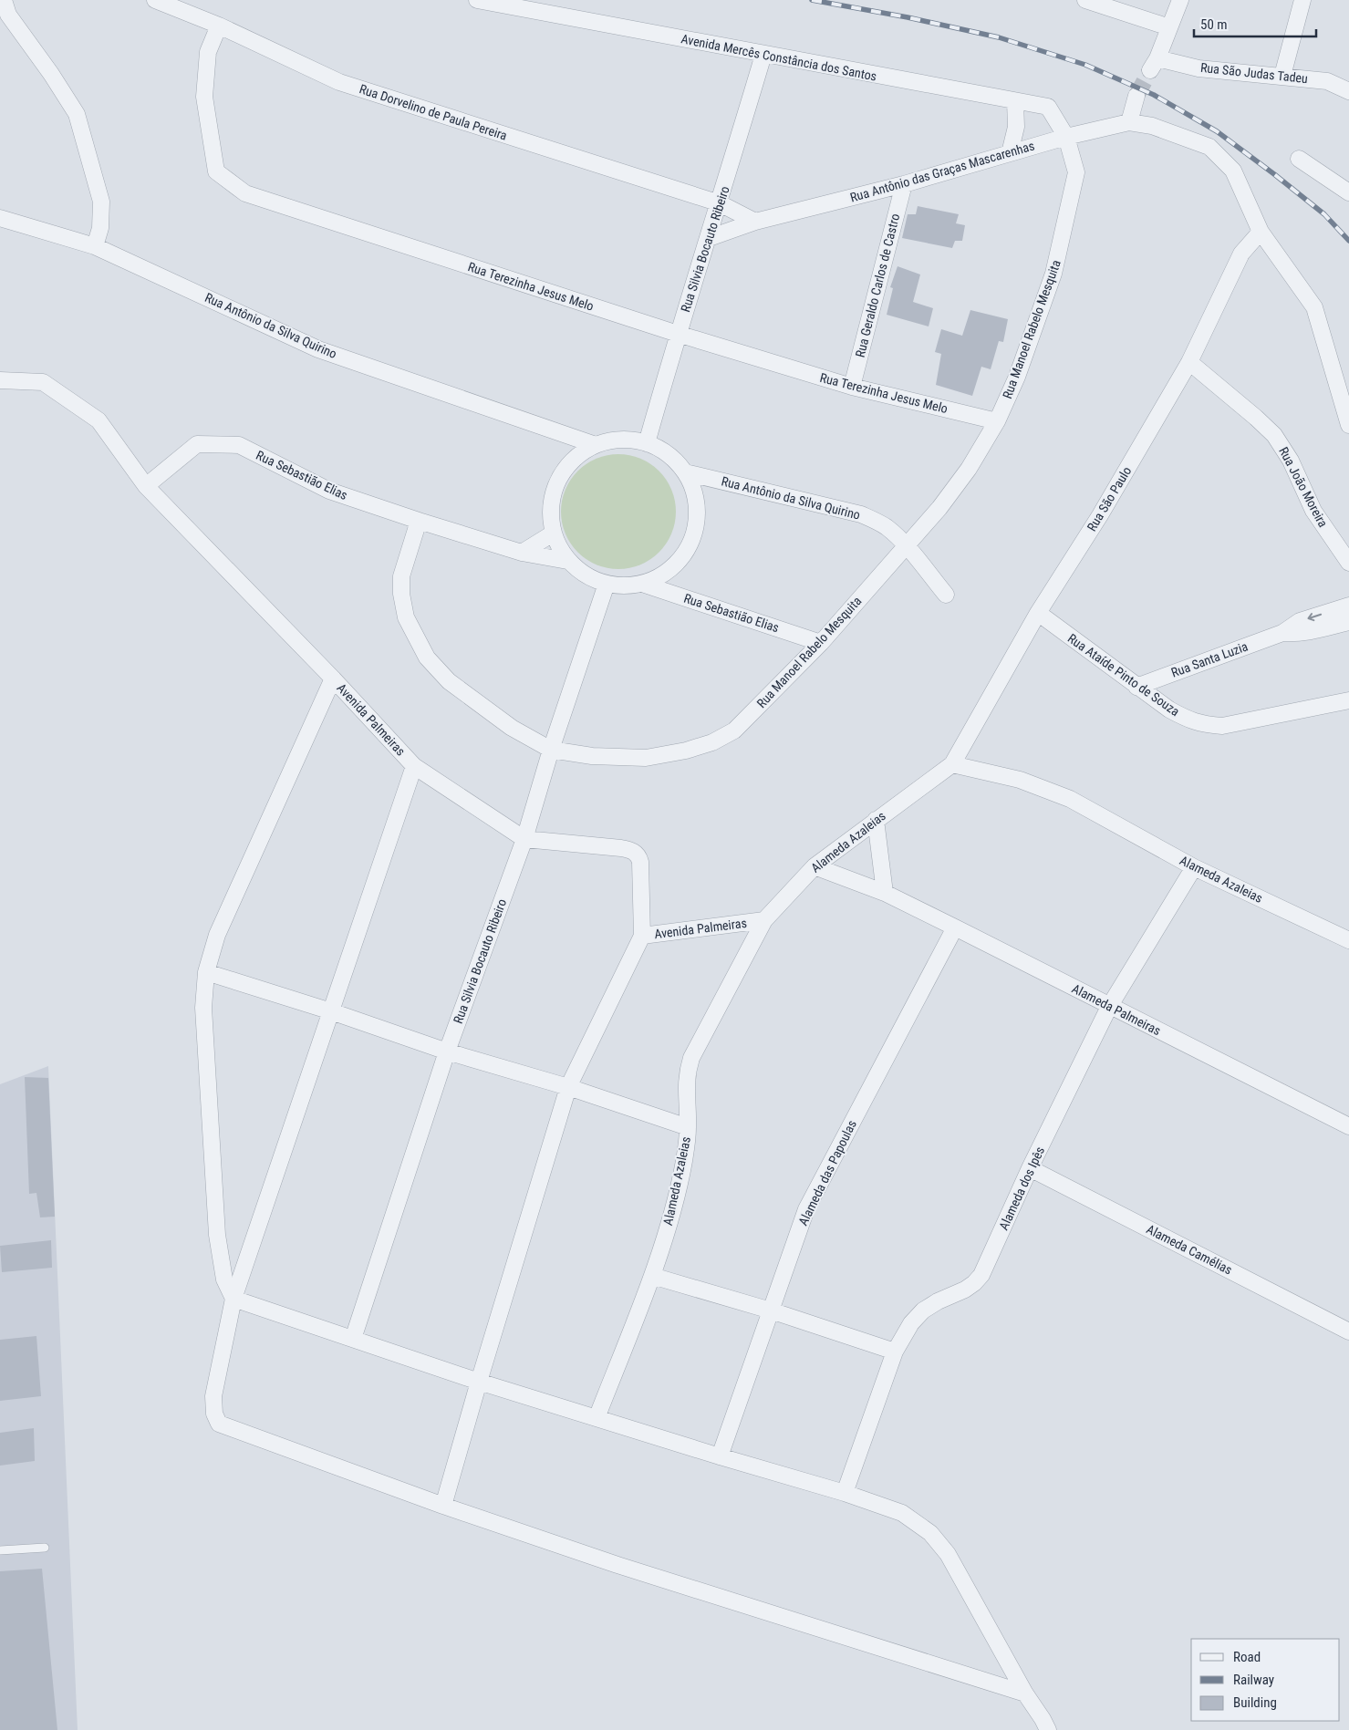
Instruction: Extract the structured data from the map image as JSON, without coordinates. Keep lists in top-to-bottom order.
{
  "streets": {
    "street": [
      "Avenida Mercês Constância dos Santos",
      "Rua São Judas Tadeu",
      "Rua Dorvelino de Paula Pereira",
      "Rua Antônio das Graças Mascarenhas",
      "Rua Silvia Bocauto Ribeiro",
      "Rua Geraldo Carlos de Castro",
      "Rua Terezinha Jesus Melo",
      "Rua Antônio da Silva Quirino",
      "Rua Manoel Rabelo Mesquita",
      "Rua Sebastião Elias",
      "Rua João Moreira",
      "Rua São Paulo",
      "Rua Santa Luzia",
      "Rua Ataíde Pinto de Souza",
      "Avenida Palmeiras",
      "Alameda Azaleias",
      "Alameda Palmeiras",
      "Alameda das Papoulas",
      "Alameda dos Ipês",
      "Alameda Camélias"
    ]
  },
  "crossings": [
    ["Avenida Mercês Constância dos Santos", "Rua Antônio das Graças Mascarenhas"],
    ["Avenida Mercês Constância dos Santos", "Rua Silvia Bocauto Ribeiro"],
    ["Avenida Mercês Constância dos Santos", "Rua Manoel Rabelo Mesquita"],
    ["Rua Dorvelino de Paula Pereira", "Rua Silvia Bocauto Ribeiro"],
    ["Rua Dorvelino de Paula Pereira", "Rua Terezinha Jesus Melo"],
    ["Rua Antônio das Graças Mascarenhas", "Rua Silvia Bocauto Ribeiro"],
    ["Rua Antônio das Graças Mascarenhas", "Rua Geraldo Carlos de Castro"],
    ["Rua Antônio das Graças Mascarenhas", "Rua Manoel Rabelo Mesquita"],
    ["Rua Silvia Bocauto Ribeiro", "Rua Terezinha Jesus Melo"],
    ["Rua Silvia Bocauto Ribeiro", "Rua Antônio da Silva Quirino"],
    ["Rua Silvia Bocauto Ribeiro", "Rua Manoel Rabelo Mesquita"],
    ["Rua Silvia Bocauto Ribeiro", "Rua Sebastião Elias"],
    ["Rua Silvia Bocauto Ribeiro", "Avenida Palmeiras"],
    ["Rua Geraldo Carlos de Castro", "Rua Terezinha Jesus Melo"],
    ["Rua Terezinha Jesus Melo", "Rua Manoel Rabelo Mesquita"],
    ["Rua Antônio da Silva Quirino", "Rua Manoel Rabelo Mesquita"],
    ["Rua Antônio da Silva Quirino", "Rua Sebastião Elias"],
    ["Rua Manoel Rabelo Mesquita", "Rua Sebastião Elias"],
    ["Rua Sebastião Elias", "Avenida Palmeiras"],
    ["Rua João Moreira", "Rua São Paulo"],
    ["Rua São Paulo", "Rua Ataíde Pinto de Souza"],
    ["Rua São Paulo", "Alameda Azaleias"],
    ["Rua Santa Luzia", "Rua Ataíde Pinto de Souza"],
    ["Avenida Palmeiras", "Alameda Azaleias"],
    ["Alameda Azaleias", "Alameda Palmeiras"],
    ["Alameda Azaleias", "Alameda dos Ipês"],
    ["Alameda Palmeiras", "Alameda das Papoulas"],
    ["Alameda Palmeiras", "Alameda dos Ipês"],
    ["Alameda dos Ipês", "Alameda Camélias"]
  ],
  "legend": ["Road", "Railway", "Building"],
  "scale_bar": "50 m"
}
